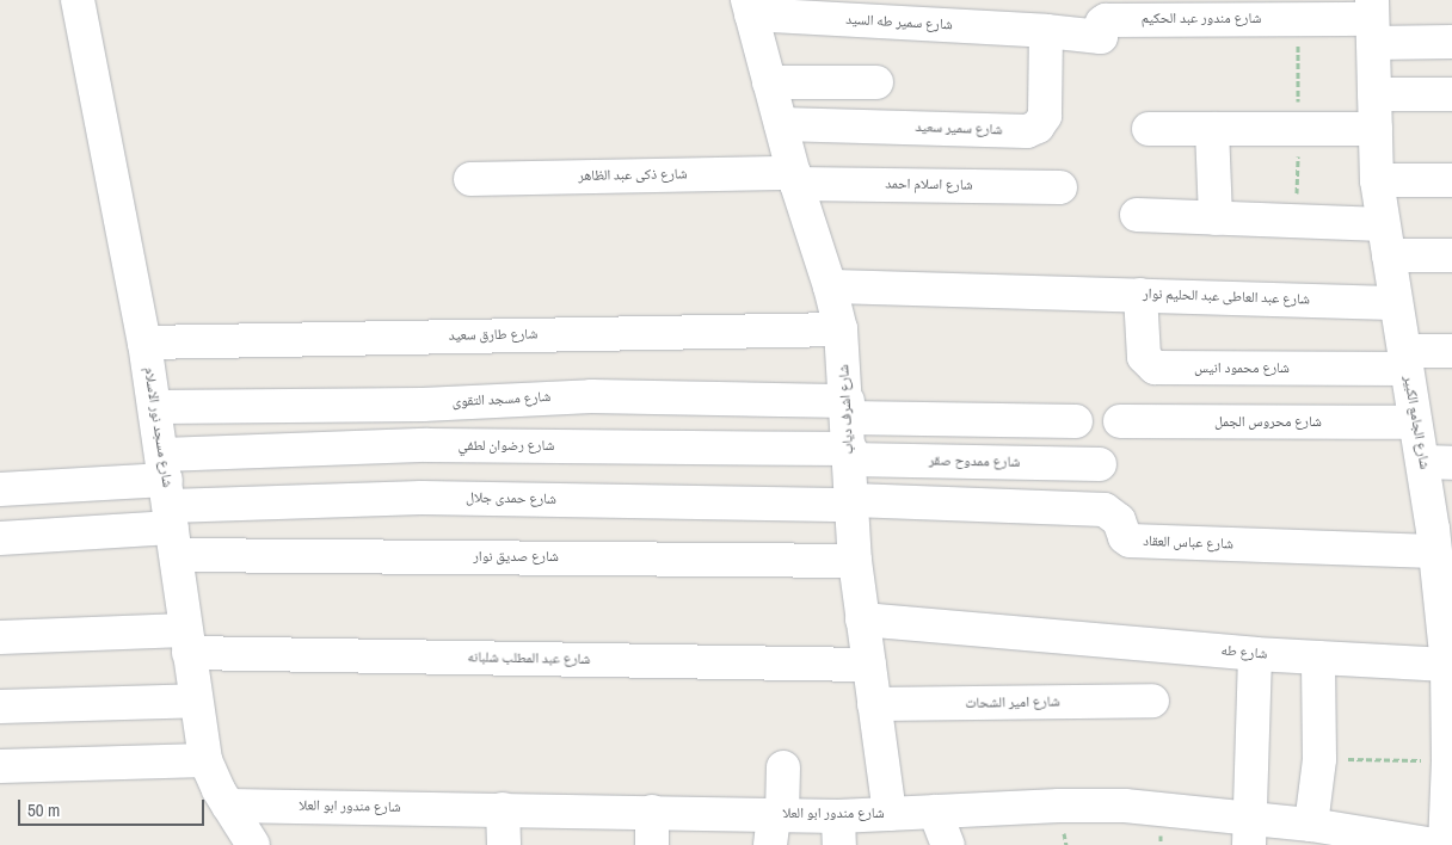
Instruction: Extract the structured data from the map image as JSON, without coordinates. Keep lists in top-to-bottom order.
{
  "streets": {
    "street": [
      "شارع مندور عبد الحكيم",
      "شارع سمير طه السيد",
      "شارع سمير سعيد",
      "شارع ذكى عبد الظاهر",
      "شارع اسلام احمد",
      "شارع عبد العاطى عبد الحليم نوار",
      "شارع طارق سعيد",
      "شارع محمود انيس",
      "شارع مسجد التقوى",
      "شارع اشرف دياب",
      "شارع محروس الجمل",
      "شارع الجامع الكبير",
      "شارع مسجد نور الاسلام",
      "شارع رضوان لطفي",
      "شارع ممدوح صقر",
      "شارع حمدى جلال",
      "شارع عباس العقاد",
      "شارع صديق نوار",
      "شارع طه",
      "شارع عبد المطلب شلبانه",
      "شارع امير الشحات",
      "شارع مندور ابو العلا"
    ]
  },
  "crossings": [
    ["شارع مندور عبد الحكيم", "شارع سمير طه السيد"],
    ["شارع مندور عبد الحكيم", "شارع سمير سعيد"],
    ["شارع مندور عبد الحكيم", "شارع الجامع الكبير"],
    ["شارع سمير طه السيد", "شارع سمير سعيد"],
    ["شارع سمير طه السيد", "شارع اشرف دياب"],
    ["شارع سمير سعيد", "شارع اشرف دياب"],
    ["شارع ذكى عبد الظاهر", "شارع اسلام احمد"],
    ["شارع ذكى عبد الظاهر", "شارع اشرف دياب"],
    ["شارع اسلام احمد", "شارع اشرف دياب"],
    ["شارع عبد العاطى عبد الحليم نوار", "شارع محمود انيس"],
    ["شارع عبد العاطى عبد الحليم نوار", "شارع اشرف دياب"],
    ["شارع عبد العاطى عبد الحليم نوار", "شارع الجامع الكبير"],
    ["شارع طارق سعيد", "شارع اشرف دياب"],
    ["شارع طارق سعيد", "شارع مسجد نور الاسلام"],
    ["شارع محمود انيس", "شارع الجامع الكبير"],
    ["شارع مسجد التقوى", "شارع اشرف دياب"],
    ["شارع مسجد التقوى", "شارع مسجد نور الاسلام"],
    ["شارع مسجد التقوى", "شارع رضوان لطفي"],
    ["شارع مسجد التقوى", "شارع ممدوح صقر"],
    ["شارع اشرف دياب", "شارع رضوان لطفي"],
    ["شارع اشرف دياب", "شارع ممدوح صقر"],
    ["شارع اشرف دياب", "شارع حمدى جلال"],
    ["شارع اشرف دياب", "شارع عباس العقاد"],
    ["شارع اشرف دياب", "شارع صديق نوار"],
    ["شارع اشرف دياب", "شارع طه"],
    ["شارع اشرف دياب", "شارع عبد المطلب شلبانه"],
    ["شارع اشرف دياب", "شارع امير الشحات"],
    ["شارع اشرف دياب", "شارع مندور ابو العلا"],
    ["شارع محروس الجمل", "شارع الجامع الكبير"],
    ["شارع الجامع الكبير", "شارع عباس العقاد"],
    ["شارع الجامع الكبير", "شارع طه"],
    ["شارع مسجد نور الاسلام", "شارع رضوان لطفي"],
    ["شارع مسجد نور الاسلام", "شارع حمدى جلال"],
    ["شارع مسجد نور الاسلام", "شارع صديق نوار"],
    ["شارع مسجد نور الاسلام", "شارع عبد المطلب شلبانه"],
    ["شارع مسجد نور الاسلام", "شارع مندور ابو العلا"],
    ["شارع رضوان لطفي", "شارع ممدوح صقر"],
    ["شارع رضوان لطفي", "شارع حمدى جلال"],
    ["شارع رضوان لطفي", "شارع صديق نوار"],
    ["شارع حمدى جلال", "شارع عباس العقاد"],
    ["شارع حمدى جلال", "شارع صديق نوار"]
  ],
  "scale_bar": "50 m"
}
